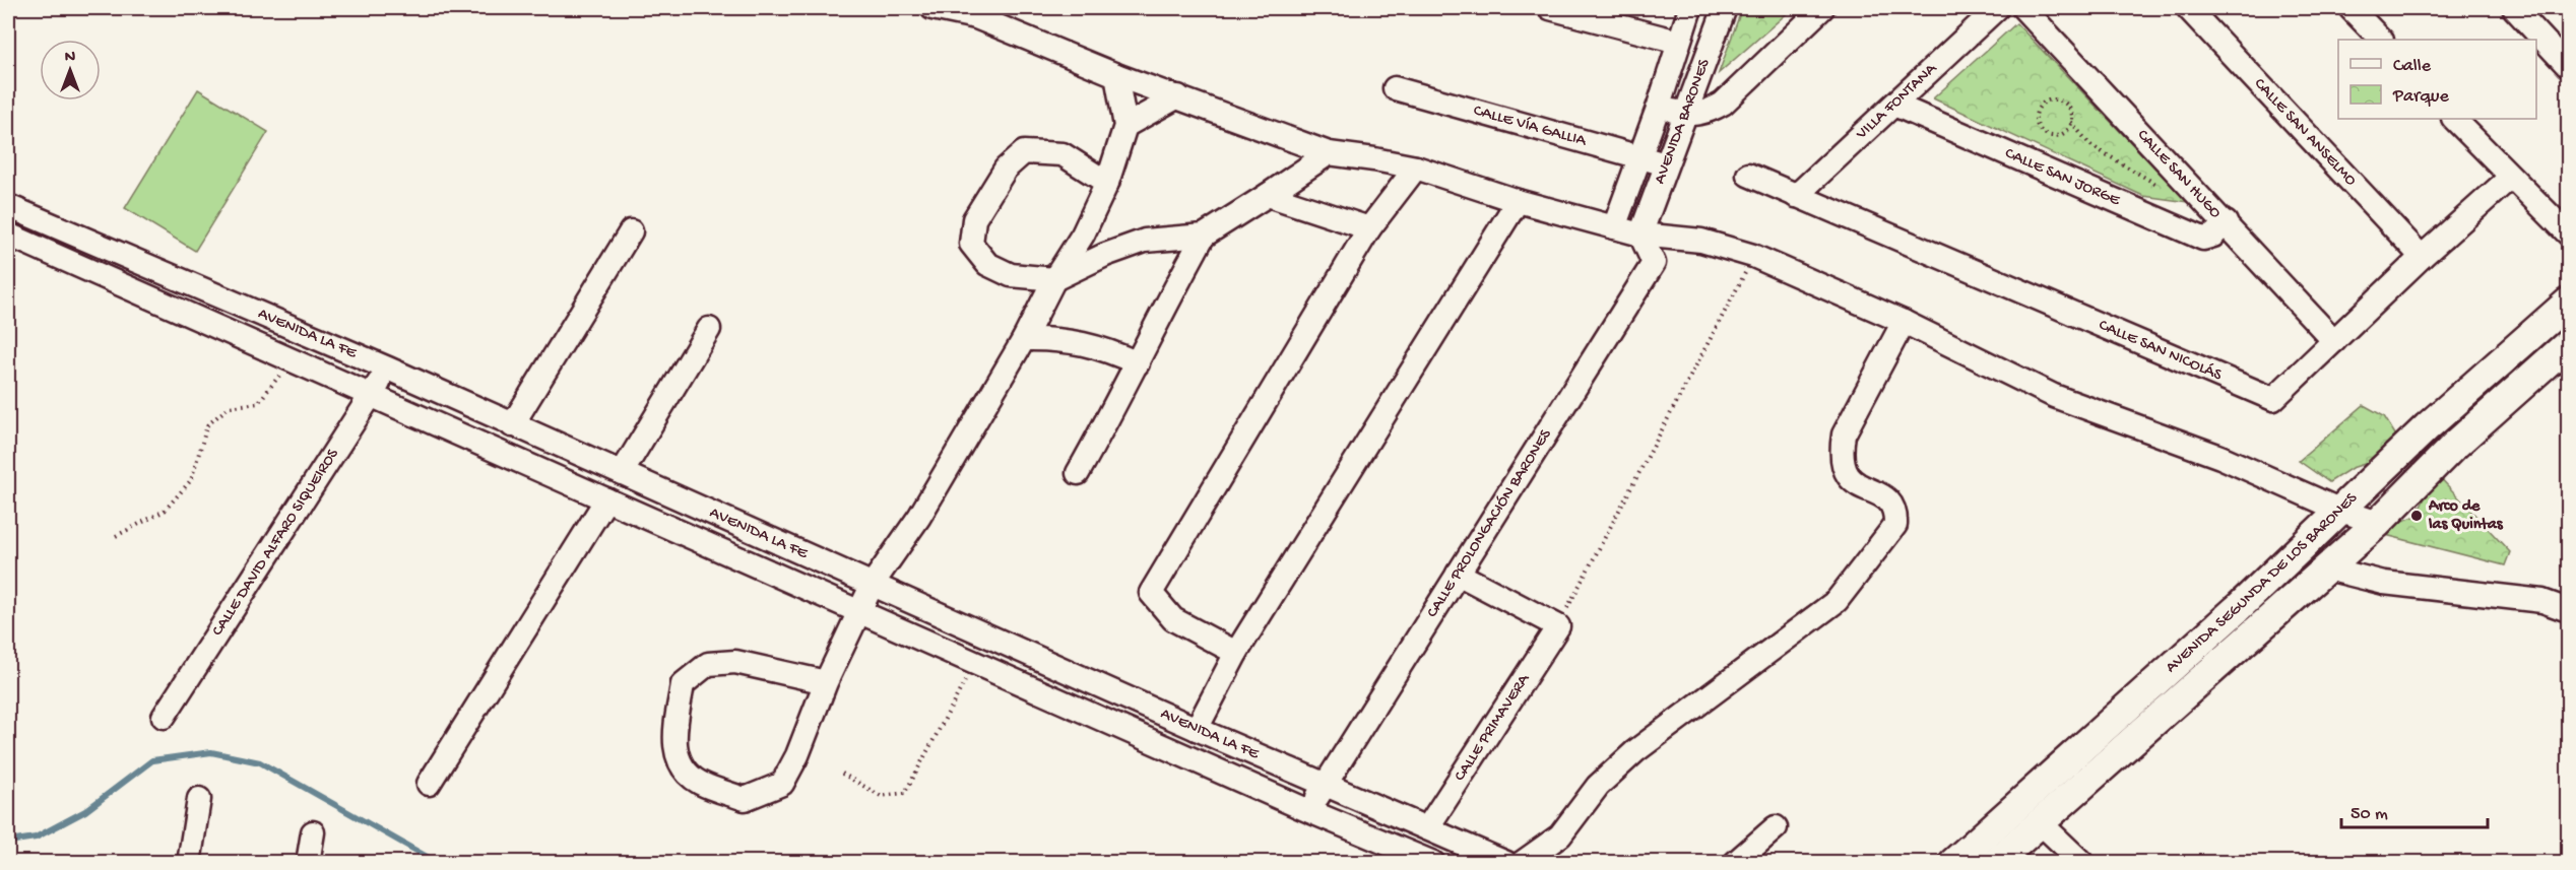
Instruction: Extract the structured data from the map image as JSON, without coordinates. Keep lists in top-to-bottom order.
{
  "streets": {
    "main road": ["AVENIDA SEGUNDA DE LOS BARONES"],
    "street": [
      "VILLA FONTANA",
      "AVENIDA BARONES",
      "CALLE VÍA GALLIA",
      "CALLE SAN ANSELMO",
      "CALLE SAN HUGO",
      "CALLE SAN JORGE",
      "AVENIDA LA FE",
      "CALLE SAN NICOLÁS",
      "CALLE PROLONGACIÓN BARONES",
      "CALLE DAVID ALFARO SIQUEIROS",
      "CALLE PRIMAVERA"
    ]
  },
  "crossings": [
    ["VILLA FONTANA", "CALLE SAN JORGE"],
    ["VILLA FONTANA", "CALLE SAN NICOLÁS"],
    ["AVENIDA BARONES", "CALLE VÍA GALLIA"],
    ["AVENIDA BARONES", "CALLE PROLONGACIÓN BARONES"],
    ["CALLE SAN ANSELMO", "CALLE SAN NICOLÁS"],
    ["CALLE SAN HUGO", "CALLE SAN JORGE"],
    ["CALLE SAN HUGO", "CALLE SAN NICOLÁS"],
    ["AVENIDA LA FE", "CALLE PROLONGACIÓN BARONES"],
    ["AVENIDA LA FE", "CALLE DAVID ALFARO SIQUEIROS"],
    ["AVENIDA LA FE", "CALLE PRIMAVERA"]
  ],
  "places": ["Arco de las Quintas"],
  "legend": ["Calle", "Parque"],
  "scale_bar": "50 m",
  "north": "top"
}
